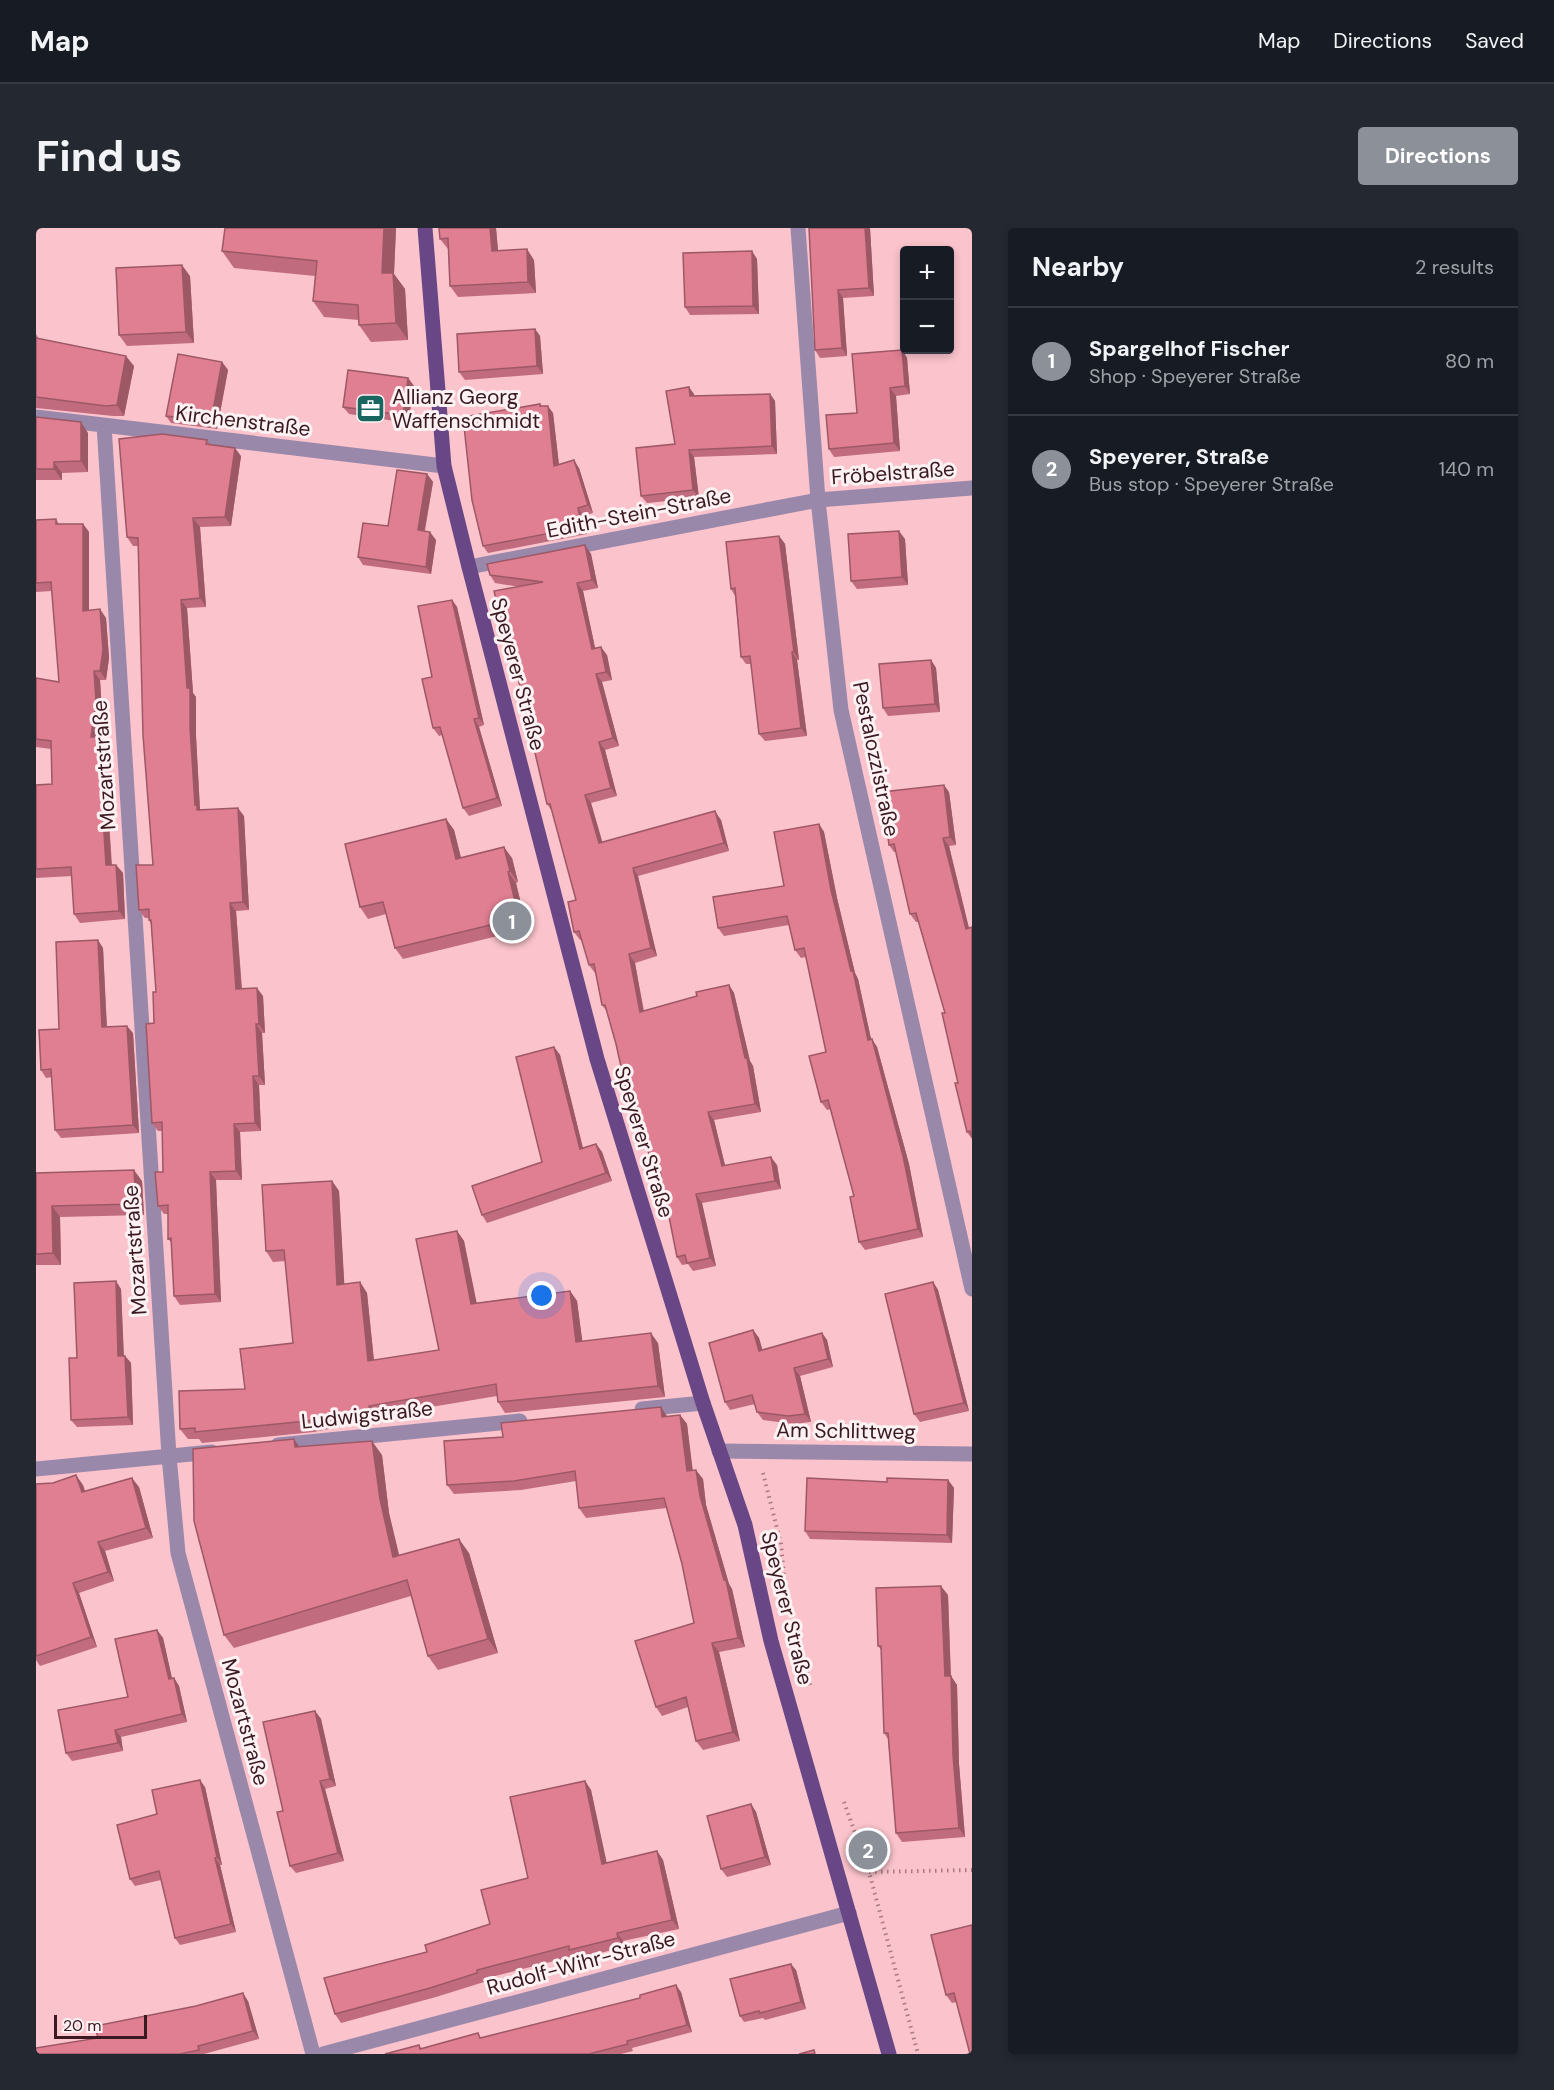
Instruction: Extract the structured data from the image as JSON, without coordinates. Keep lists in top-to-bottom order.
{
  "streets": {
    "main road": ["Speyerer Straße"],
    "street": [
      "Kirchenstraße",
      "Fröbelstraße",
      "Edith-Stein-Straße",
      "Pestalozzistraße",
      "Mozartstraße",
      "Ludwigstraße",
      "Am Schlittweg",
      "Rudolf-Wihr-Straße"
    ]
  },
  "crossings": [
    ["Kirchenstraße", "Speyerer Straße"],
    ["Kirchenstraße", "Mozartstraße"],
    ["Fröbelstraße", "Edith-Stein-Straße"],
    ["Fröbelstraße", "Pestalozzistraße"],
    ["Edith-Stein-Straße", "Speyerer Straße"],
    ["Edith-Stein-Straße", "Pestalozzistraße"],
    ["Speyerer Straße", "Am Schlittweg"],
    ["Speyerer Straße", "Rudolf-Wihr-Straße"]
  ],
  "places": {
    "office": ["Allianz Georg Waffenschmidt"]
  },
  "scale_bar": "20 m",
  "page": {
    "header": "Map",
    "nav": ["Map", "Directions", "Saved"],
    "buttons": "Directions",
    "title": "Find us",
    "heading": ["Nearby", "2 results"],
    "map_buttons": ["+", "−"],
    "list": [
      {
        "mark": "1",
        "name": "Spargelhof Fischer",
        "note": "Shop · Speyerer Straße",
        "value": "80 m"
      },
      {
        "mark": "2",
        "name": "Speyerer, Straße",
        "note": "Bus stop · Speyerer Straße",
        "value": "140 m"
      }
    ],
    "pins": ["1", "2"],
    "scale": "20 m"
  }
}
